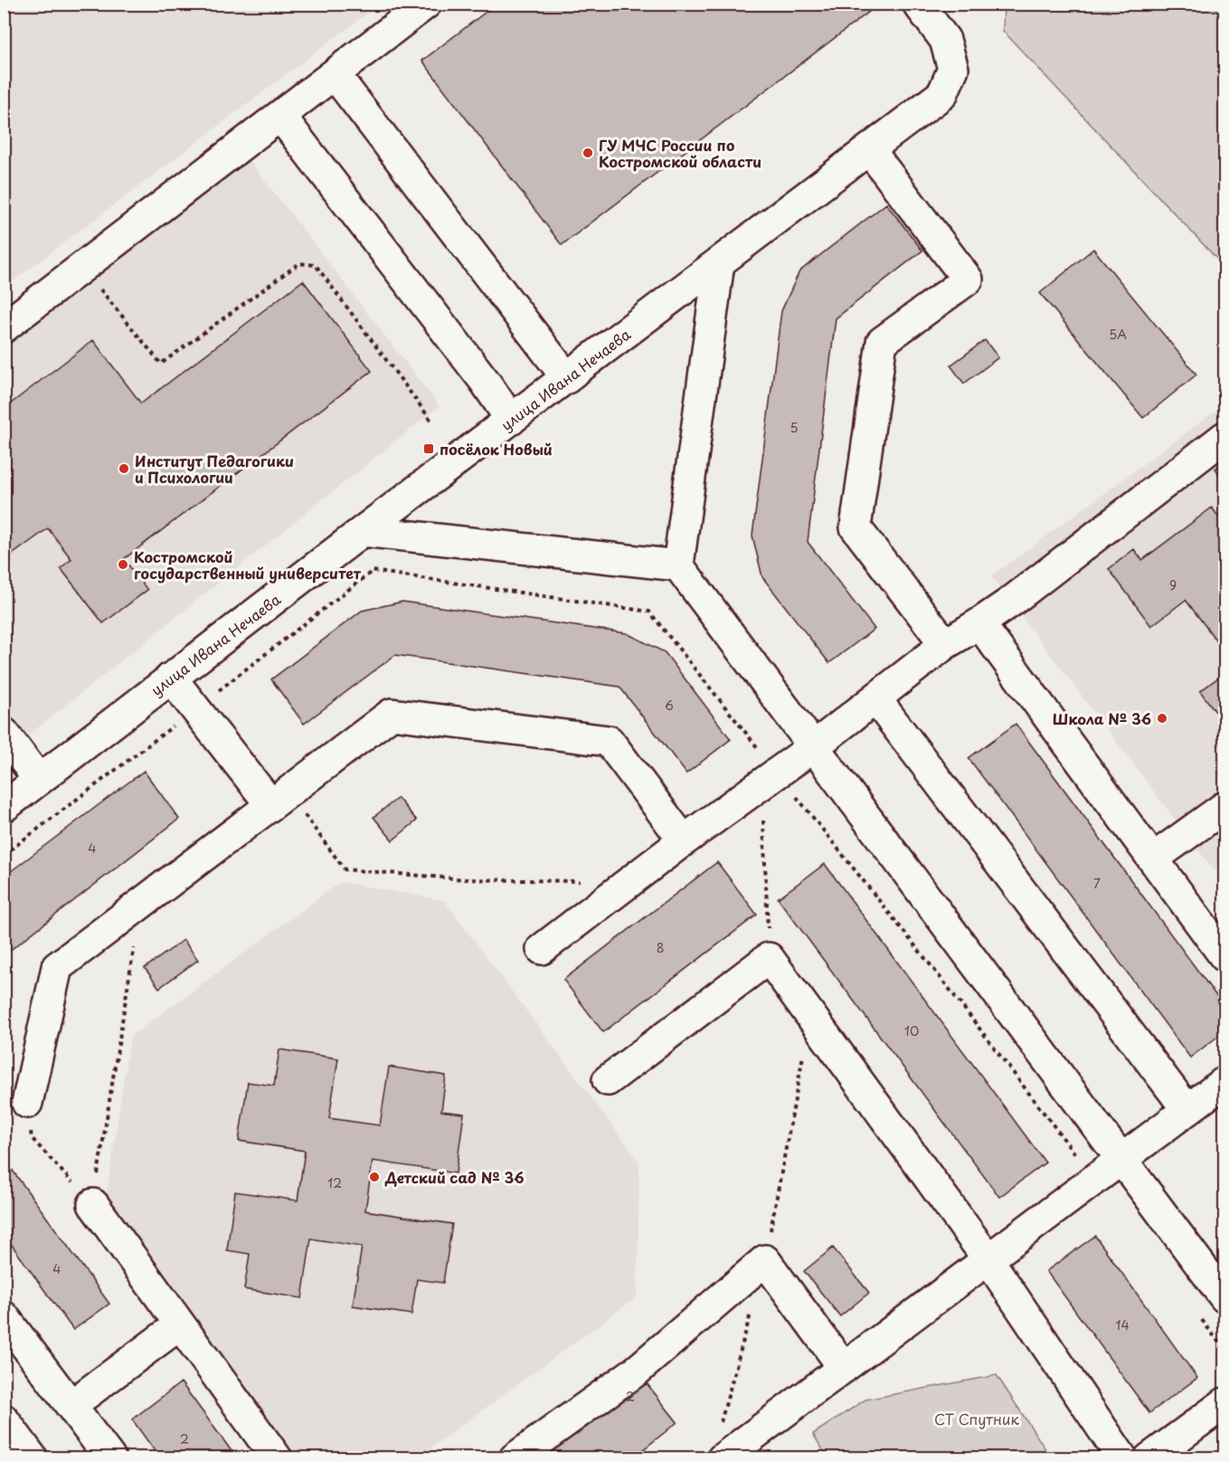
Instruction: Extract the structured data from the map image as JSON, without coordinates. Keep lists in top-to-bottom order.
{
  "streets": {
    "street": ["улица Ивана Нечаева"]
  },
  "parks": ["СТ Спутник"],
  "places": {
    "other": [
      "ГУ МЧС России по Костромской области",
      "Институт Педагогики и Психологии",
      "Костромской государственный университет",
      "Школа № 36",
      "Детский сад № 36"
    ],
    "transit": ["посёлок Новый"]
  },
  "house_numbers": [
    "5А",
    "5",
    "9",
    "6",
    "4",
    "7",
    "8",
    "10",
    "12",
    "4",
    "14",
    "2",
    "2"
  ]
}
